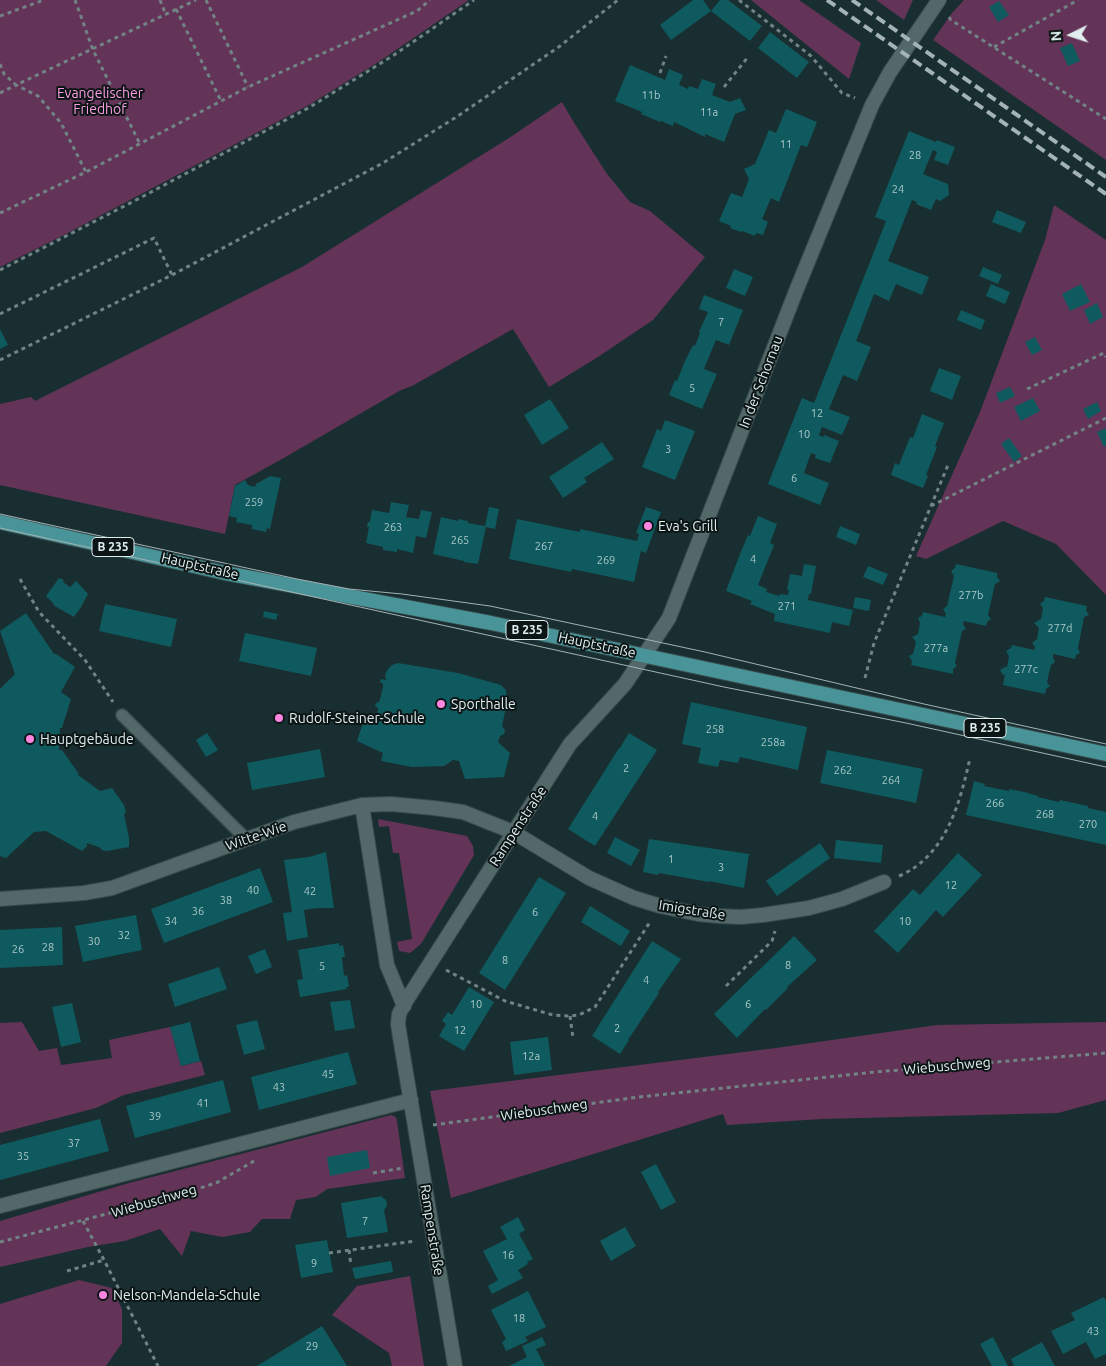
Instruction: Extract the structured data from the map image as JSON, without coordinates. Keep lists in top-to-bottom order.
{
  "streets": {
    "main road": ["B 235", "Hauptstraße"],
    "street": [
      "In der Schornau",
      "Rampenstraße",
      "Witte-Wie",
      "Imigstraße"
    ],
    "path": ["Wiebuschweg"]
  },
  "crossings": [
    ["In der Schornau", "Hauptstraße"],
    ["In der Schornau", "Rampenstraße"],
    ["Hauptstraße", "Rampenstraße"],
    ["Rampenstraße", "Witte-Wie"],
    ["Rampenstraße", "Imigstraße"],
    ["Rampenstraße", "Wiebuschweg"],
    ["Witte-Wie", "Imigstraße"]
  ],
  "parks": ["Evangelischer Friedhof"],
  "places": [
    "Eva's Grill",
    "Sporthalle",
    "Rudolf-Steiner-Schule",
    "Hauptgebäude",
    "Nelson-Mandela-Schule"
  ],
  "house_numbers": [
    "11b",
    "11a",
    "11",
    "28",
    "24",
    "7",
    "5",
    "12",
    "10",
    "3",
    "6",
    "259",
    "263",
    "265",
    "267",
    "4",
    "269",
    "277b",
    "271",
    "277d",
    "277a",
    "277c",
    "258",
    "258a",
    "2",
    "262",
    "264",
    "266",
    "268",
    "4",
    "270",
    "1",
    "3",
    "12",
    "40",
    "42",
    "38",
    "36",
    "6",
    "34",
    "10",
    "32",
    "30",
    "28",
    "26",
    "8",
    "8",
    "5",
    "4",
    "10",
    "6",
    "2",
    "12",
    "12a",
    "45",
    "43",
    "41",
    "39",
    "37",
    "35",
    "7",
    "16",
    "9",
    "18",
    "43",
    "29"
  ],
  "north": "left"
}
